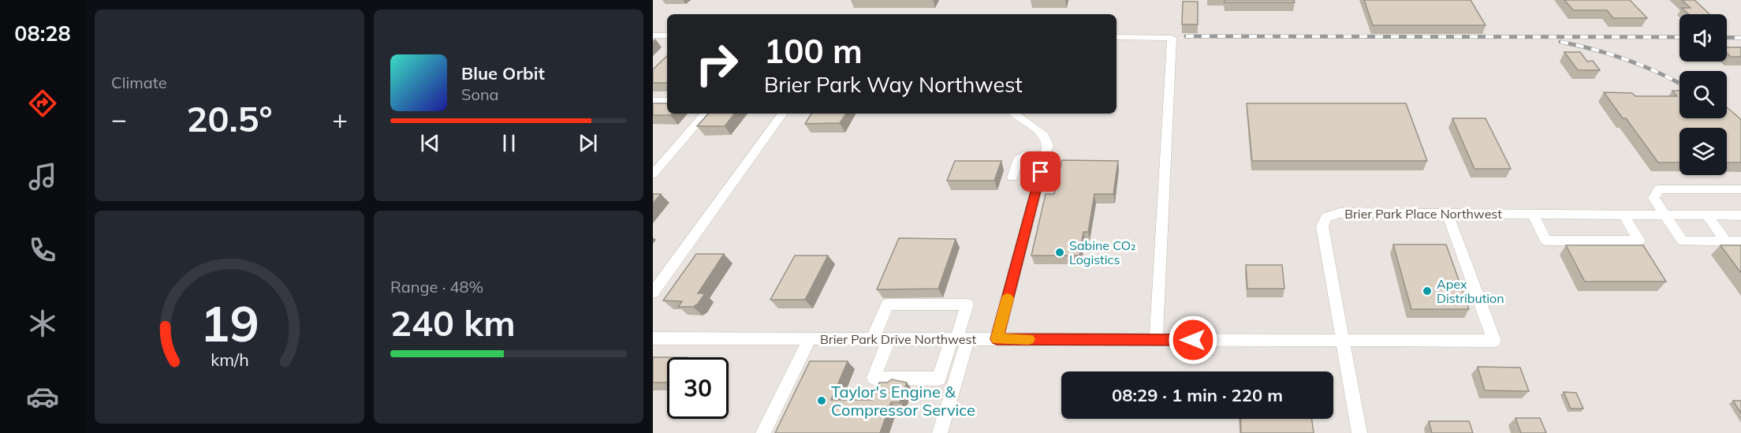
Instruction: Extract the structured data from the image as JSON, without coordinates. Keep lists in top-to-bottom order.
{
  "streets": {
    "street": ["Brier Park Place Northwest", "Brier Park Drive Northwest"]
  },
  "crossings": [
    ["Brier Park Place Northwest", "Brier Park Drive Northwest"]
  ],
  "places": ["Sabine CO₂ Logistics", "Apex Distribution", "Taylor's Engine & Compressor Service"],
  "page": {
    "tabs": "08:28",
    "tile": [
      "Climate",
      ["Range · 48%", "240 km"]
    ],
    "turn": ["100 m", "Brier Park Way Northwest"],
    "song": ["Blue Orbit", "Sona"],
    "heat": ["−", "20.5°", "+"],
    "limit": "30",
    "trip": "08:29 · 1 min · 220 m",
    "gauge": ["19", "km/h"]
  }
}
